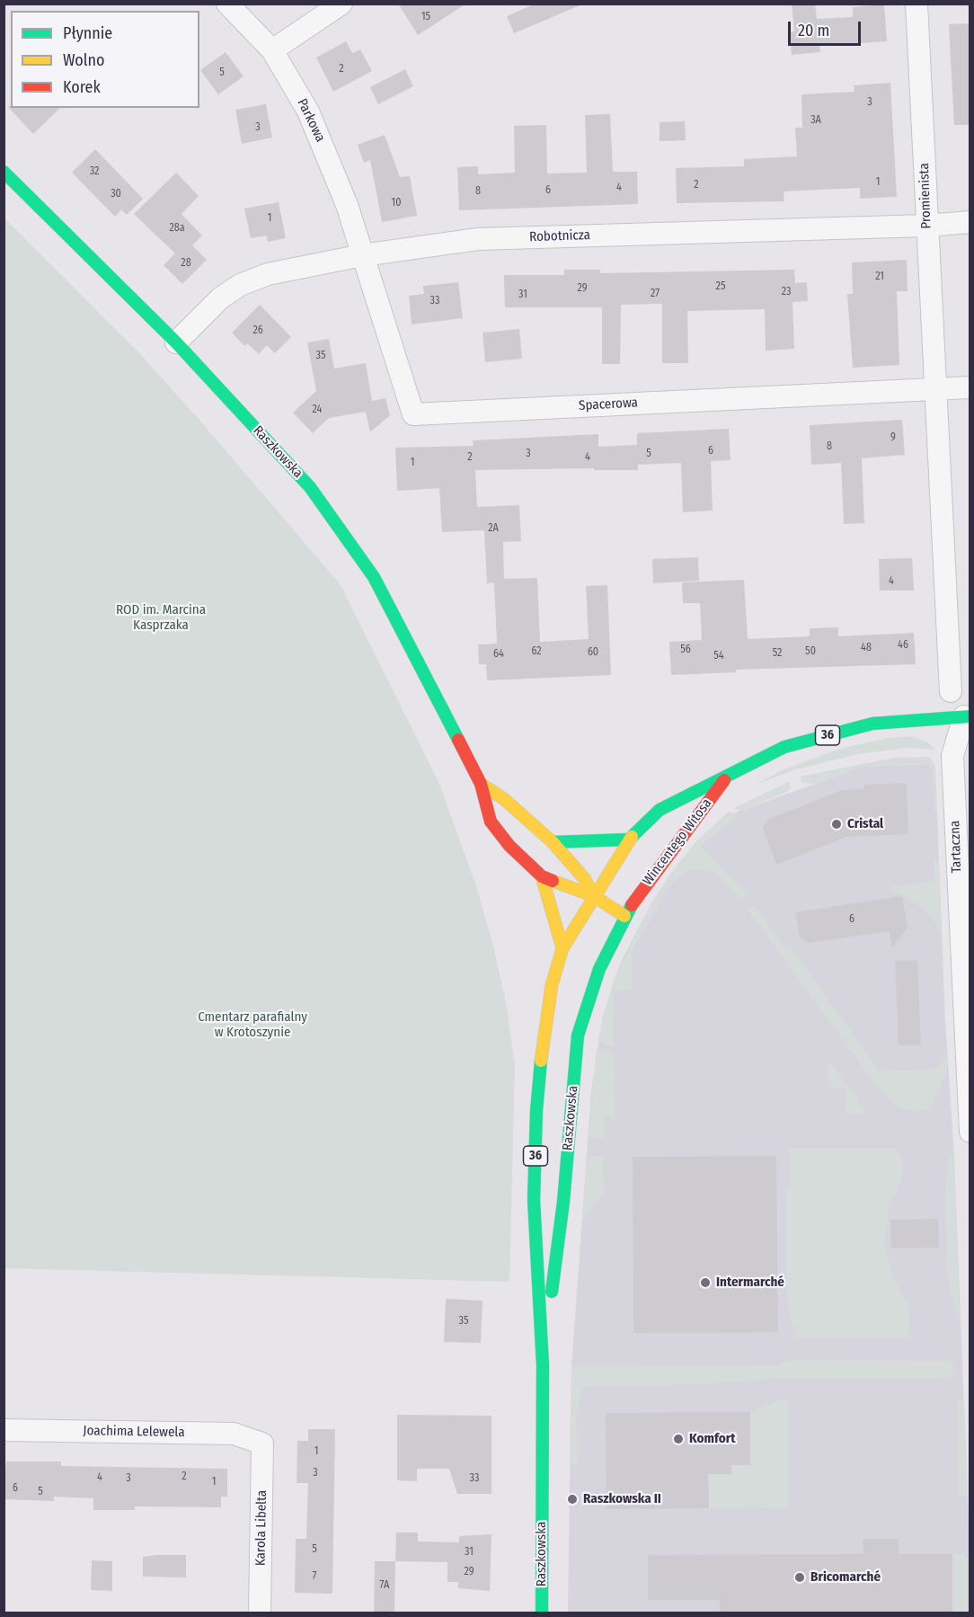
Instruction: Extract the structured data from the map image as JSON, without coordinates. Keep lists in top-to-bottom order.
{
  "streets": {
    "main road": ["Raszkowska", "36", "Wincentego Witosa"],
    "street": [
      "Parkowa",
      "Promienista",
      "Robotnicza",
      "Spacerowa",
      "Tartaczna",
      "Joachima Lelewela",
      "Karola Libelta"
    ]
  },
  "crossings": [
    ["Parkowa", "Robotnicza"],
    ["Parkowa", "Spacerowa"],
    ["Promienista", "Robotnicza"],
    ["Promienista", "Spacerowa"],
    ["Robotnicza", "Spacerowa"],
    ["Robotnicza", "Raszkowska"],
    ["Raszkowska", "Wincentego Witosa"],
    ["Wincentego Witosa", "Tartaczna"],
    ["Joachima Lelewela", "Karola Libelta"]
  ],
  "parks": ["ROD im. Marcina Kasprzaka", "Cmentarz parafialny w Krotoszynie"],
  "places": [
    "Cristal",
    "Intermarché",
    "Komfort",
    "Raszkowska II",
    "Bricomarché"
  ],
  "house_numbers": [
    "15",
    "2",
    "5",
    "3",
    "3A",
    "3",
    "32",
    "1",
    "2",
    "4",
    "6",
    "8",
    "30",
    "10",
    "1",
    "28a",
    "28",
    "21",
    "25",
    "29",
    "23",
    "27",
    "31",
    "33",
    "26",
    "35",
    "24",
    "9",
    "8",
    "6",
    "3",
    "5",
    "2",
    "4",
    "1",
    "2A",
    "4",
    "46",
    "48",
    "56",
    "62",
    "50",
    "60",
    "52",
    "64",
    "54",
    "6",
    "35",
    "1",
    "3",
    "2",
    "4",
    "3",
    "33",
    "1",
    "6",
    "5",
    "5",
    "31",
    "29",
    "7",
    "7A"
  ],
  "legend": ["Płynnie", "Wolno", "Korek"],
  "scale_bar": "20 m"
}
